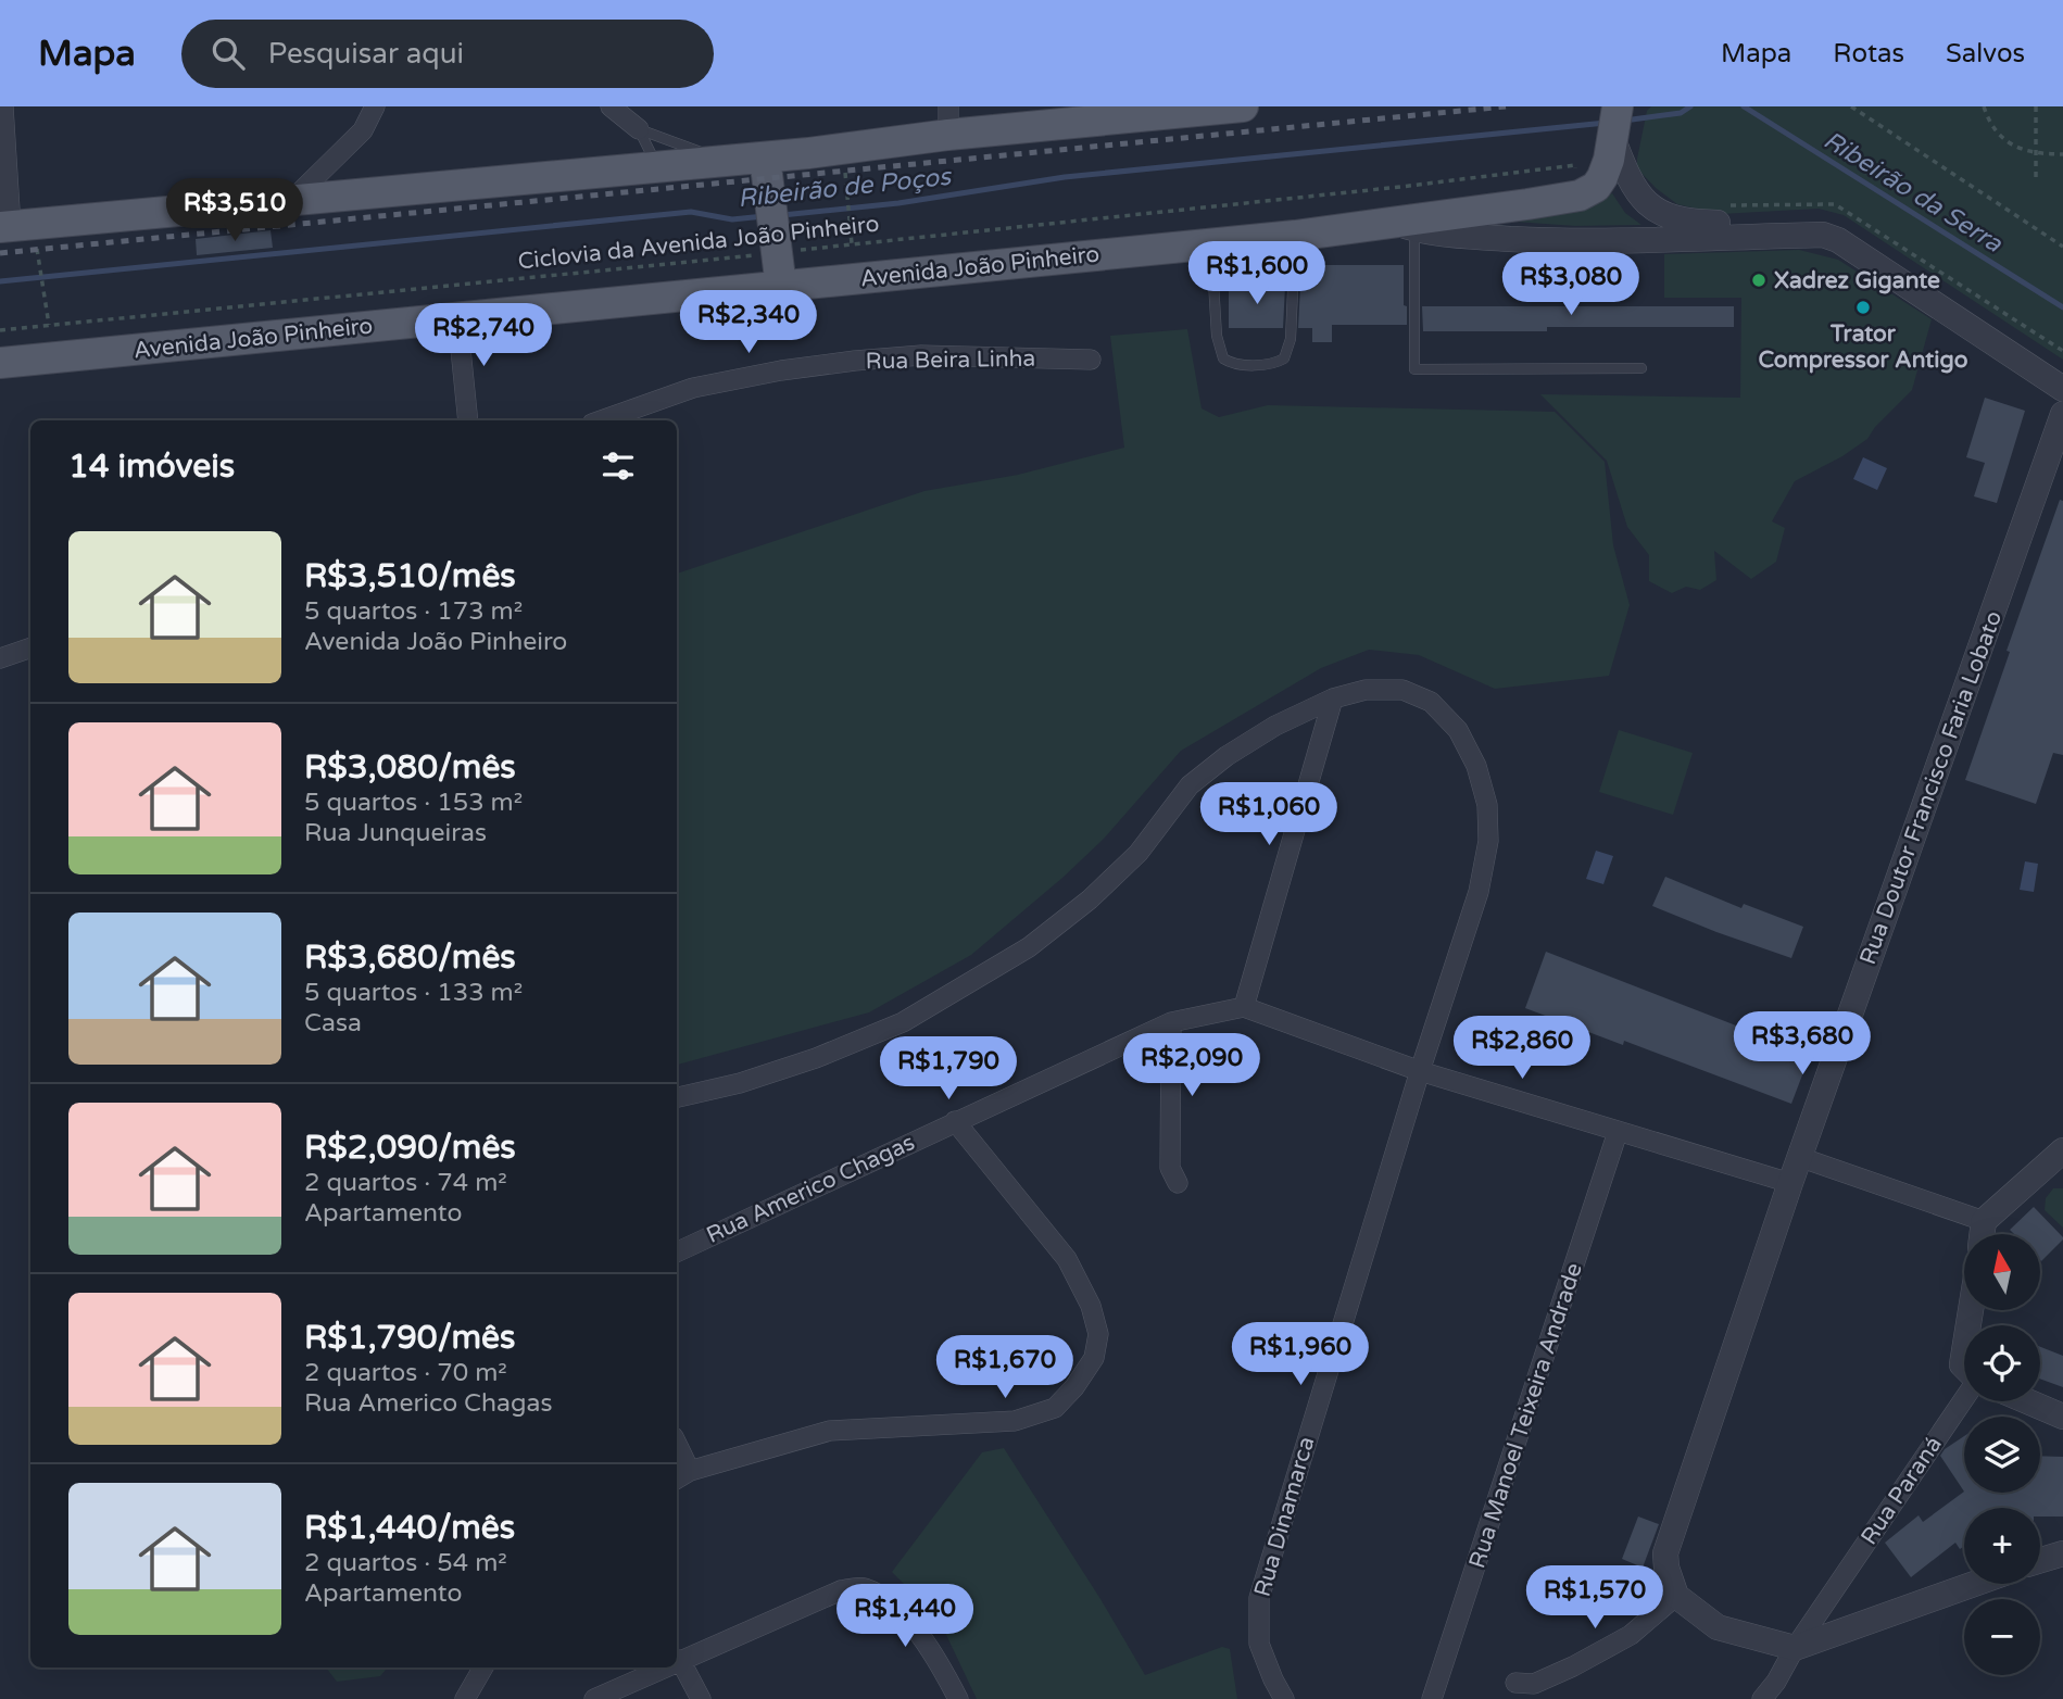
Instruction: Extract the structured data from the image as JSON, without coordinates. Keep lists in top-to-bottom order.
{
  "streets": {
    "main road": ["Avenida João Pinheiro"],
    "street": [
      "Rua Beira Linha",
      "Rua Doutor Francisco Faria Lobato",
      "Rua Americo Chagas",
      "Rua Manoel Teixeira Andrade",
      "Rua Paraná",
      "Rua Dinamarca"
    ],
    "path": ["Ciclovia da Avenida João Pinheiro"]
  },
  "water": ["Ribeirão de Poços", "Ribeirão da Serra"],
  "places": ["Xadrez Gigante", "Trator Compressor Antigo"],
  "north": "top",
  "page": {
    "header": "Mapa",
    "search": "Pesquisar aqui",
    "nav": ["Mapa", "Rotas", "Salvos"],
    "price": [
      "R$3,510",
      "R$1,600",
      "R$3,080",
      "R$2,340",
      "R$2,740",
      "R$1,060",
      "R$3,680",
      "R$2,860",
      "R$2,090",
      "R$1,790",
      "R$1,960",
      "R$1,670",
      "R$1,570",
      "R$1,440"
    ],
    "heading": "14 imóveis",
    "list": [
      {
        "name": "R$3,510/mês",
        "note": "5 quartos · 173 m² · Avenida João Pinheiro"
      },
      {
        "name": "R$3,080/mês",
        "note": "5 quartos · 153 m² · Rua Junqueiras"
      },
      {
        "name": "R$3,680/mês",
        "note": "5 quartos · 133 m² · Casa"
      },
      {
        "name": "R$2,090/mês",
        "note": "2 quartos · 74 m² · Apartamento"
      },
      {
        "name": "R$1,790/mês",
        "note": "2 quartos · 70 m² · Rua Americo Chagas"
      },
      {
        "name": "R$1,440/mês",
        "note": "2 quartos · 54 m² · Apartamento"
      }
    ],
    "map_buttons": ["+", "−"]
  }
}
